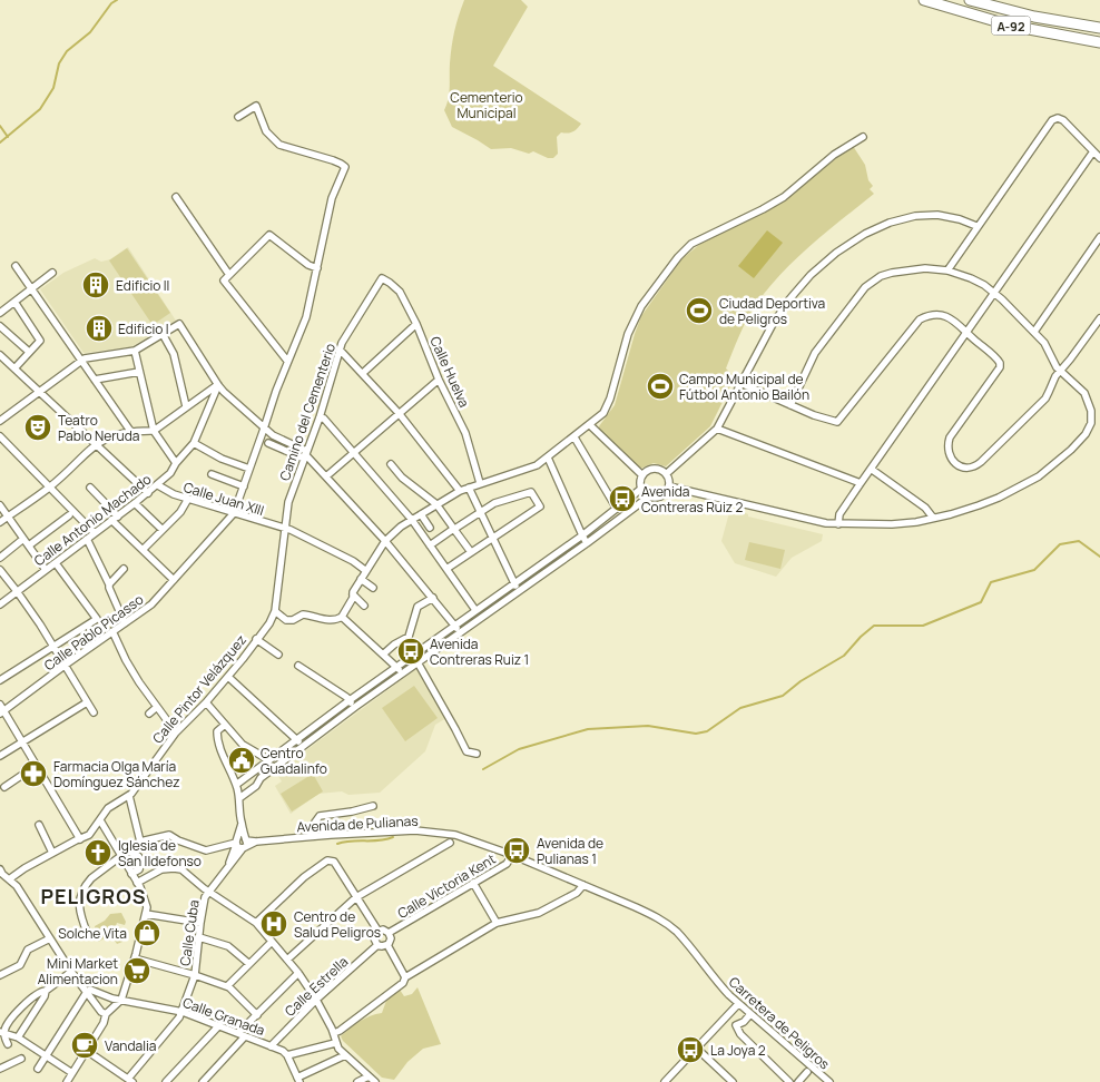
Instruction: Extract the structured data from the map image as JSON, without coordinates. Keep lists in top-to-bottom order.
{
  "streets": {
    "highway": ["A-92"],
    "street": [
      "Calle Huelva",
      "Camino del Cementerio",
      "Calle Juan XIII",
      "Calle Antonio Machado",
      "Calle Pablo Picasso",
      "Calle Pintor Velázquez",
      "Avenida de Pulianas",
      "Calle Victoria Kent",
      "Calle Cuba",
      "Calle Estrella",
      "Calle Granada",
      "Carretera de Peligros"
    ]
  },
  "crossings": [
    ["Calle Huelva", "Camino del Cementerio"],
    ["Camino del Cementerio", "Calle Juan XIII"],
    ["Camino del Cementerio", "Calle Pintor Velázquez"],
    ["Calle Juan XIII", "Calle Antonio Machado"],
    ["Calle Juan XIII", "Calle Pablo Picasso"],
    ["Calle Juan XIII", "Calle Pintor Velázquez"],
    ["Avenida de Pulianas", "Calle Victoria Kent"],
    ["Avenida de Pulianas", "Calle Cuba"],
    ["Avenida de Pulianas", "Carretera de Peligros"],
    ["Calle Victoria Kent", "Calle Estrella"],
    ["Calle Cuba", "Calle Granada"],
    ["Calle Estrella", "Calle Granada"]
  ],
  "districts": ["PELIGROS"],
  "parks": ["Cementerio Municipal"],
  "places": {
    "building": ["Edificio II", "Edificio I"],
    "sports": ["Ciudad Deportiva de Peligros", "Campo Municipal de Fútbol Antonio Bailón"],
    "theatre": ["Teatro Pablo Neruda"],
    "bus stop": [
      "Avenida Contreras Ruiz 2",
      "Avenida Contreras Ruiz 1",
      "Avenida de Pulianas 1",
      "La Joya 2"
    ],
    "public building": ["Centro Guadalinfo"],
    "pharmacy": ["Farmacia Olga María Domínguez Sánchez"],
    "church": ["Iglesia de San Ildefonso"],
    "hospital": ["Centro de Salud Peligros"],
    "shop": ["Solche Vita"],
    "supermarket": ["Mini Market Alimentacion"],
    "cafe": ["Vandalia"]
  }
}
